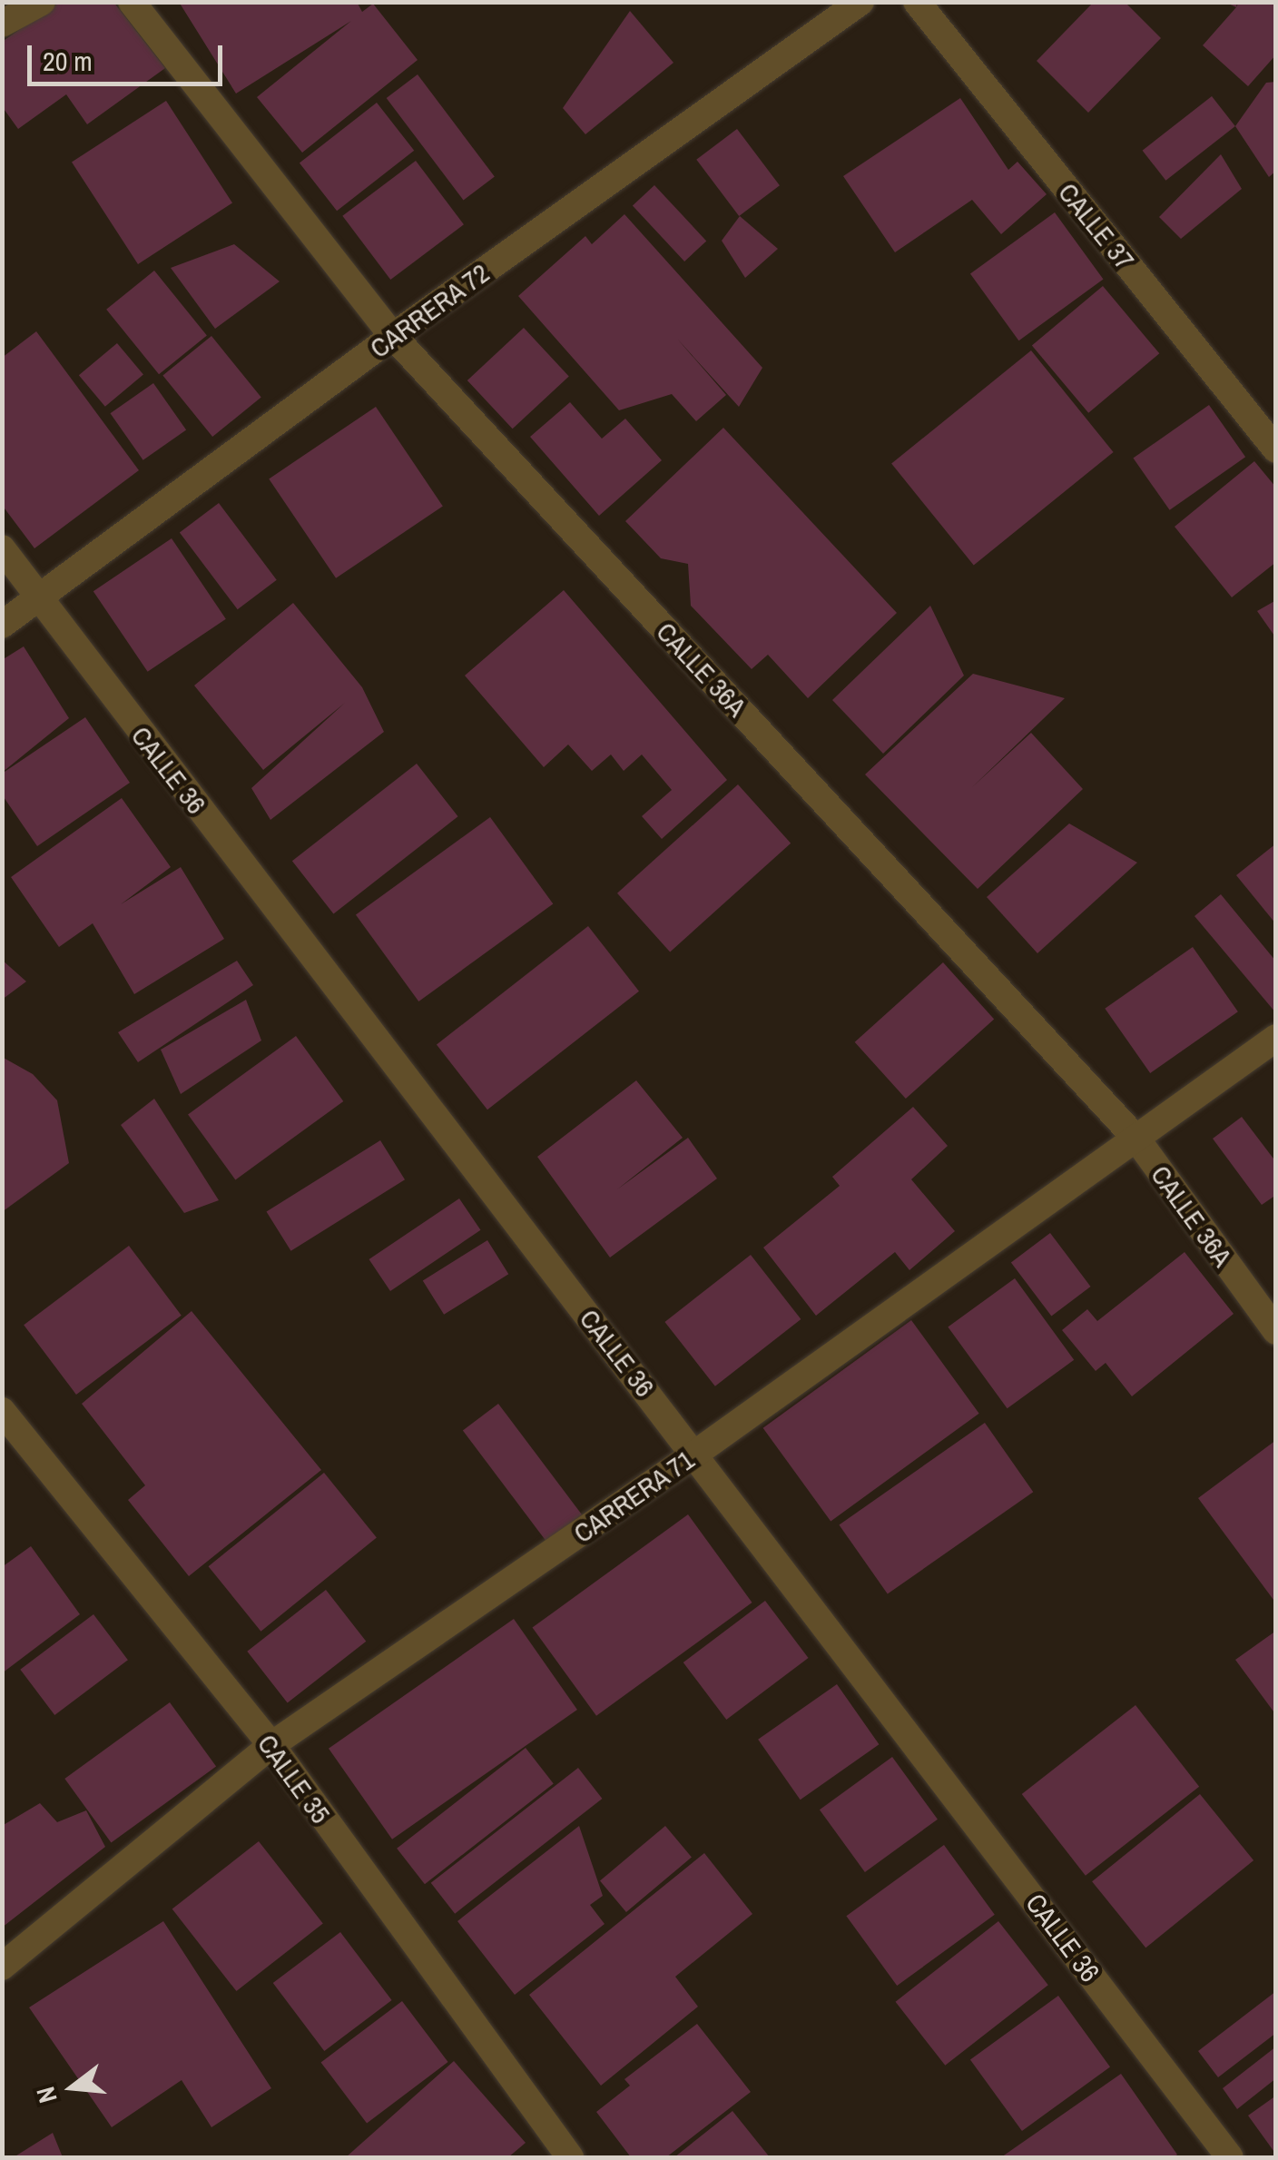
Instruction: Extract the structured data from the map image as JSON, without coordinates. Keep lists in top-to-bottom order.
{
  "streets": {
    "street": [
      "CALLE 37",
      "CARRERA 72",
      "CALLE 36A",
      "CALLE 36",
      "CARRERA 71",
      "CALLE 35"
    ]
  },
  "crossings": [
    ["CARRERA 72", "CALLE 36A"],
    ["CARRERA 72", "CALLE 36"],
    ["CALLE 36A", "CARRERA 71"],
    ["CALLE 36", "CARRERA 71"],
    ["CARRERA 71", "CALLE 35"]
  ],
  "scale_bar": "20 m",
  "north": "left"
}
